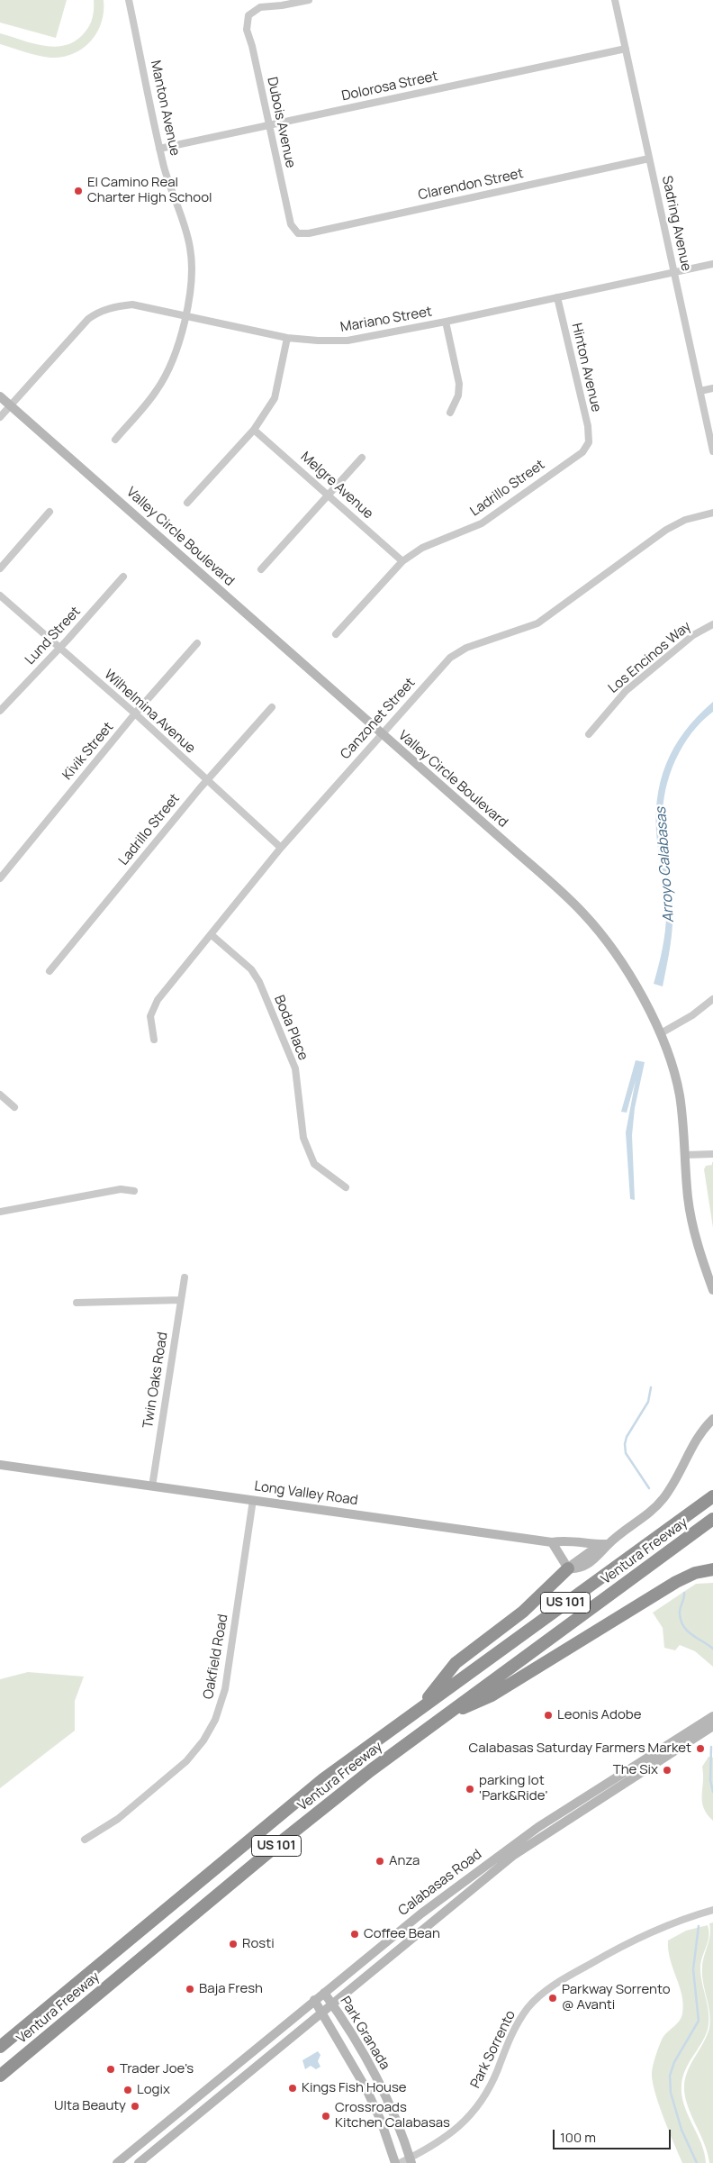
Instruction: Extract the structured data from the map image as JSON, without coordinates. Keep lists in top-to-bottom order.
{
  "streets": {
    "highway": ["Ventura Freeway", "US 101"],
    "main road": [
      "Valley Circle Boulevard",
      "Long Valley Road",
      "Calabasas Road",
      "Park Granada"
    ],
    "street": [
      "Dolorosa Street",
      "Manton Avenue",
      "Dubois Avenue",
      "Clarendon Street",
      "Sadring Avenue",
      "Mariano Street",
      "Hinton Avenue",
      "Melgre Avenue",
      "Ladrillo Street",
      "Lund Street",
      "Los Encinos Way",
      "Wilhelmina Avenue",
      "Canzonet Street",
      "Kivik Street",
      "Boda Place",
      "Twin Oaks Road",
      "Oakfield Road",
      "Park Sorrento"
    ]
  },
  "crossings": [
    ["Dolorosa Street", "Manton Avenue"],
    ["Dolorosa Street", "Dubois Avenue"],
    ["Dolorosa Street", "Sadring Avenue"],
    ["Manton Avenue", "Mariano Street"],
    ["Dubois Avenue", "Clarendon Street"],
    ["Clarendon Street", "Sadring Avenue"],
    ["Sadring Avenue", "Mariano Street"],
    ["Mariano Street", "Hinton Avenue"],
    ["Mariano Street", "Valley Circle Boulevard"],
    ["Hinton Avenue", "Ladrillo Street"],
    ["Melgre Avenue", "Ladrillo Street"],
    ["Ladrillo Street", "Wilhelmina Avenue"],
    ["Valley Circle Boulevard", "Canzonet Street"],
    ["Lund Street", "Wilhelmina Avenue"],
    ["Wilhelmina Avenue", "Canzonet Street"],
    ["Wilhelmina Avenue", "Kivik Street"],
    ["Canzonet Street", "Boda Place"],
    ["Twin Oaks Road", "Long Valley Road"],
    ["Long Valley Road", "Oakfield Road"],
    ["Calabasas Road", "Park Granada"],
    ["Park Granada", "Park Sorrento"]
  ],
  "water": ["Arroyo Calabasas"],
  "places": [
    "El Camino Real Charter High School",
    "Leonis Adobe",
    "Calabasas Saturday Farmers Market",
    "The Six",
    "parking lot 'Park&Ride'",
    "Anza",
    "Coffee Bean",
    "Rosti",
    "Baja Fresh",
    "Parkway Sorrento @ Avanti",
    "Trader Joe's",
    "Kings Fish House",
    "Logix",
    "Ulta Beauty",
    "Crossroads Kitchen Calabasas"
  ],
  "scale_bar": "100 m"
}
